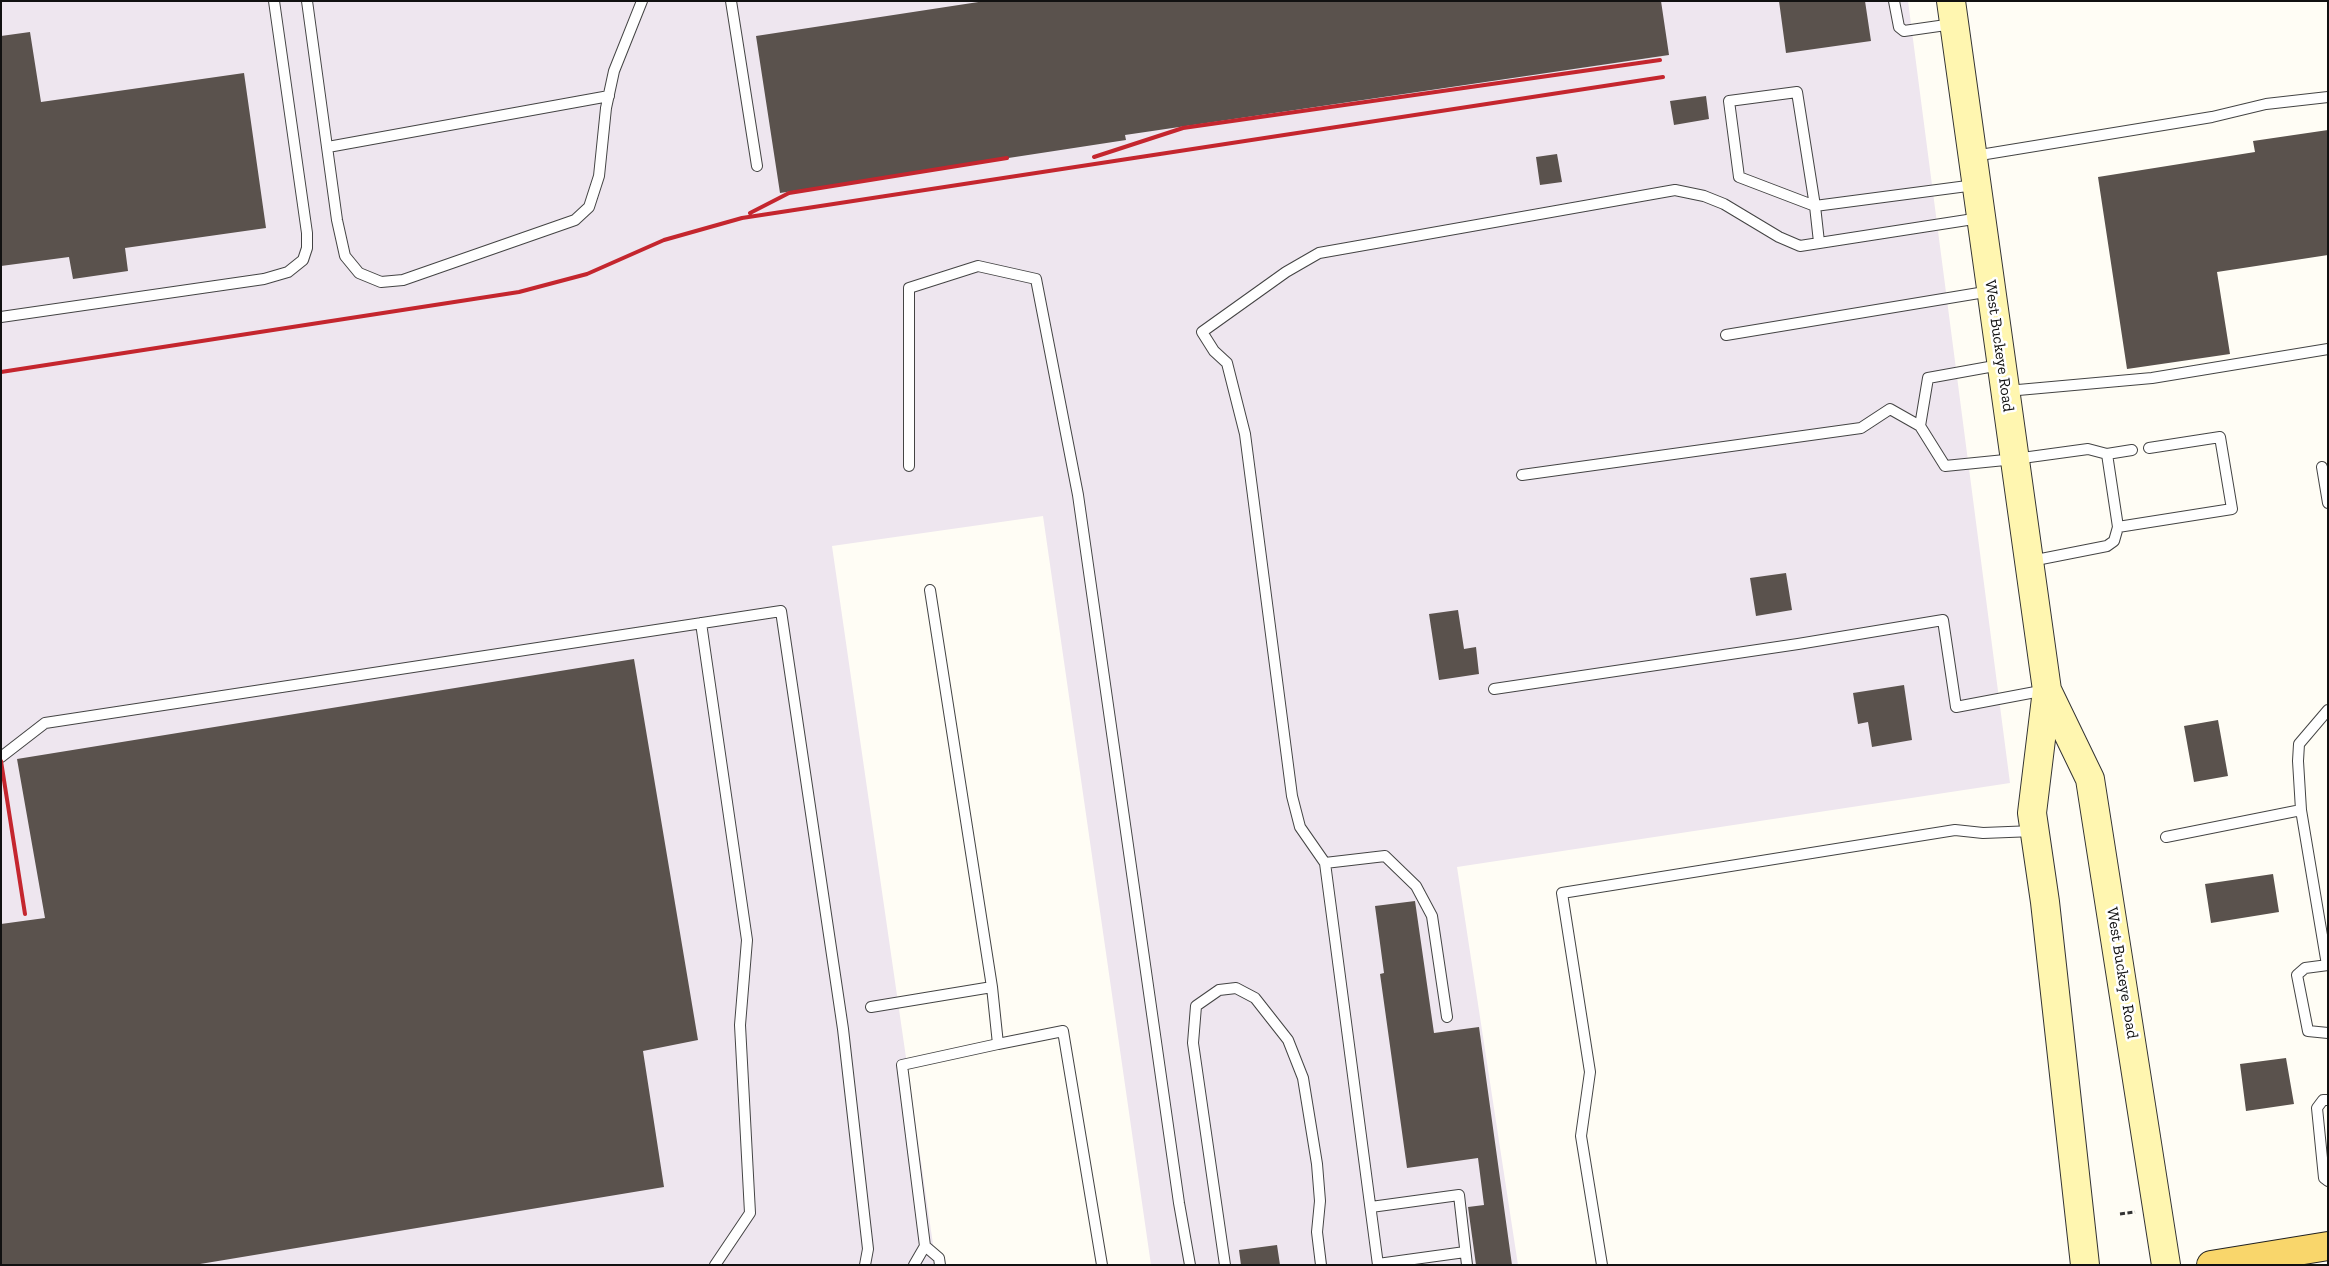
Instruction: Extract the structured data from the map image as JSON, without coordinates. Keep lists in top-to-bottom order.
{
  "streets": {
    "main road": ["West Buckeye Road"]
  }
}
